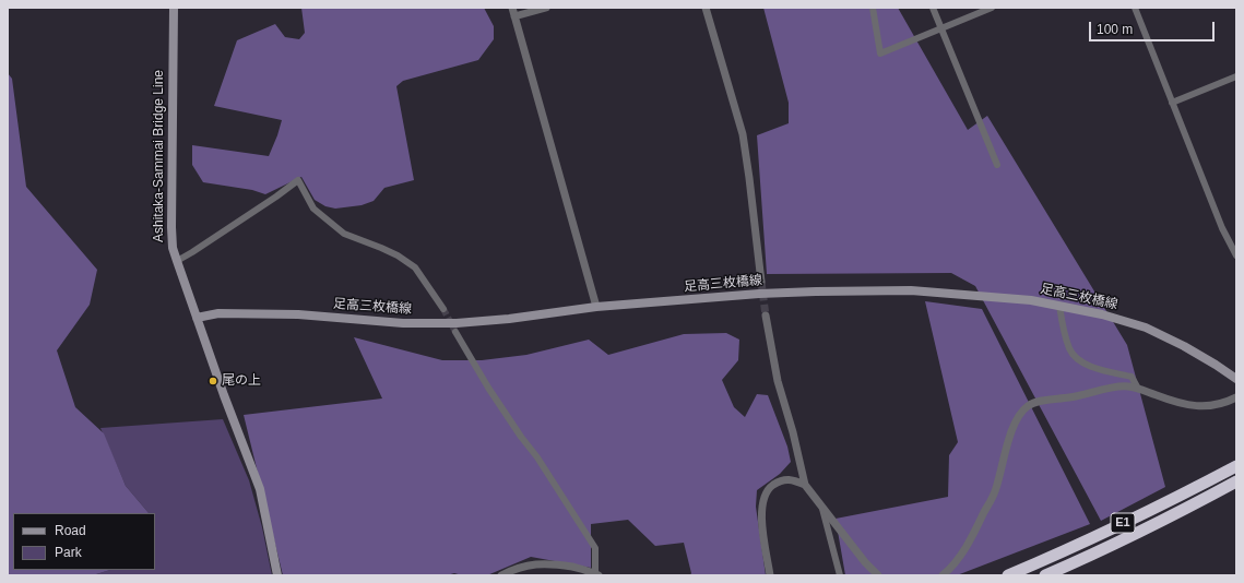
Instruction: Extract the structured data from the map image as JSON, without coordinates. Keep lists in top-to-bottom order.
{
  "streets": {
    "highway": ["E1"],
    "main road": ["Ashitaka-Sammai Bridge Line", "足高三枚橋線"]
  },
  "crossings": [
    ["Ashitaka-Sammai Bridge Line", "足高三枚橋線"]
  ],
  "places": ["尾の上"],
  "legend": ["Road", "Park"],
  "scale_bar": "100 m"
}
